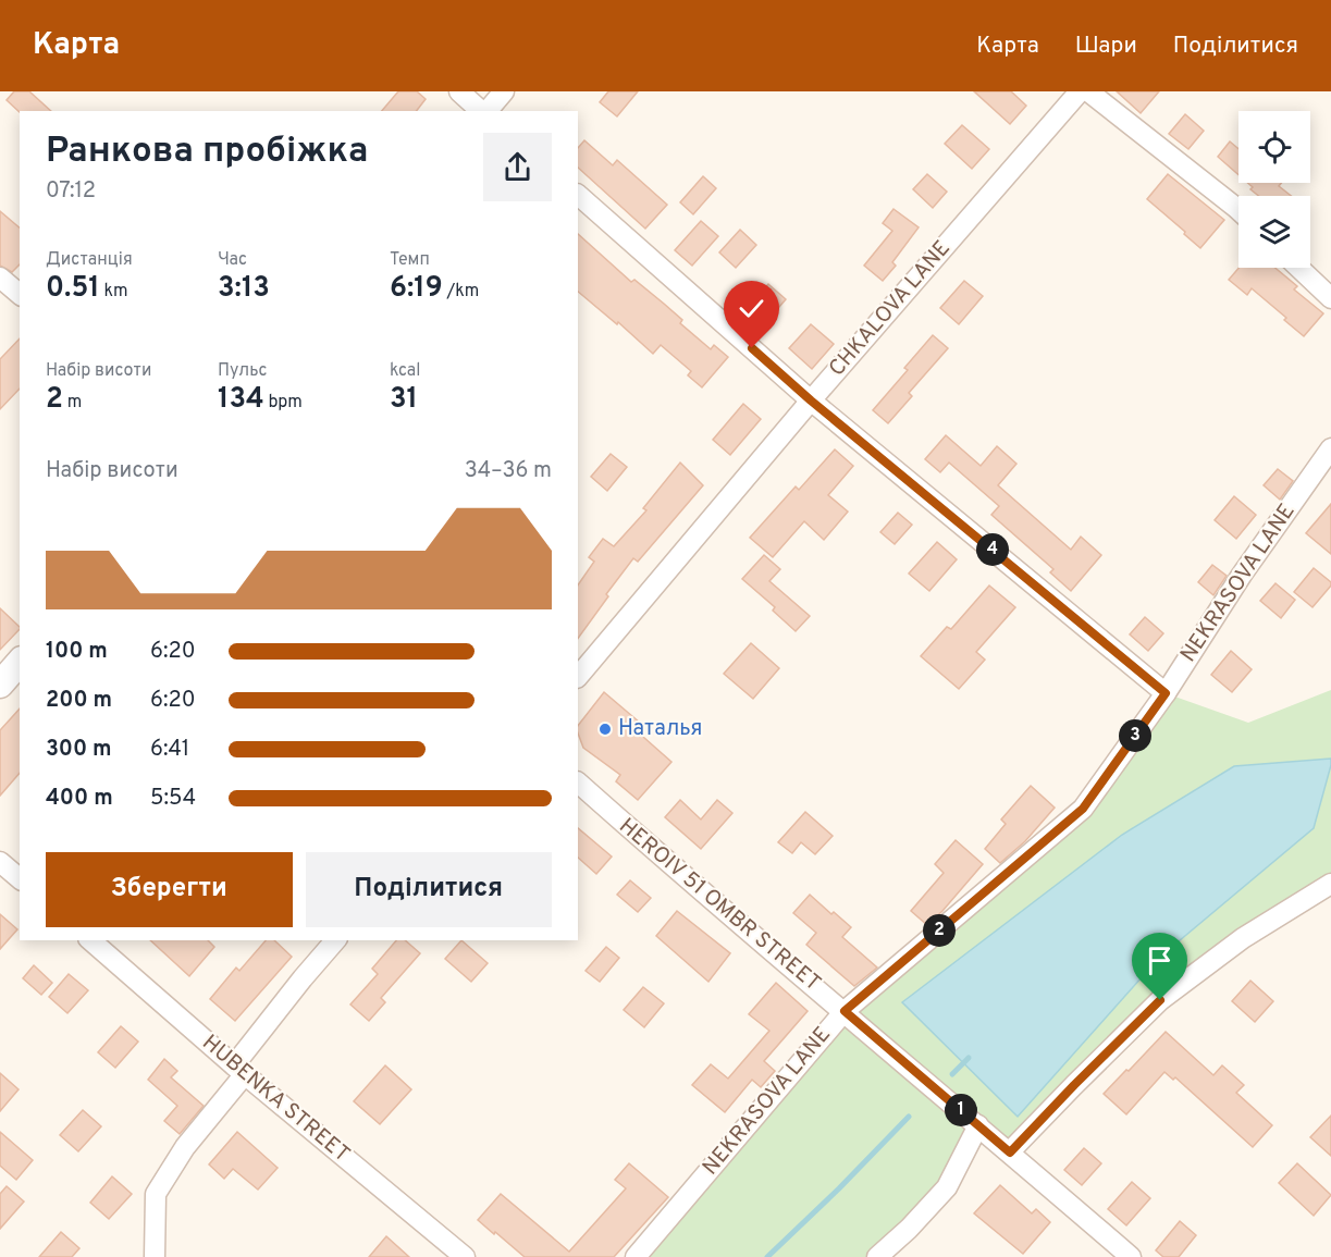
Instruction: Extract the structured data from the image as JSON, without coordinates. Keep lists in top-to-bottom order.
{
  "streets": {
    "street": [
      "CHKALOVA LANE",
      "NEKRASOVA LANE",
      "HEROIV 51 OMBR STREET",
      "HUBENKA STREET"
    ]
  },
  "crossings": [
    ["NEKRASOVA LANE", "HEROIV 51 OMBR STREET"]
  ],
  "places": ["Наталья"],
  "page": {
    "header": "Карта",
    "nav": ["Карта", "Шари", "Поділитися"],
    "heading": ["Ранкова пробіжка", "07:12"],
    "stats": [
      ["Дистанція", "0.51 km"],
      ["Час", "3:13"],
      ["Темп", "6:19 /km"],
      ["Набір висоти", "2 m"],
      ["Пульс", "134 bpm"],
      ["kcal", "31"]
    ],
    "chart": ["Набір висоти", "34–36 m"],
    "pins": [
      "4",
      "3",
      "2",
      "1"
    ],
    "list": [
      {
        "name": "100 m",
        "note": "6:20"
      },
      {
        "name": "200 m",
        "note": "6:20"
      },
      {
        "name": "300 m",
        "note": "6:41"
      },
      {
        "name": "400 m",
        "note": "5:54"
      }
    ],
    "buttons": ["Зберегти", "Поділитися"]
  }
}
